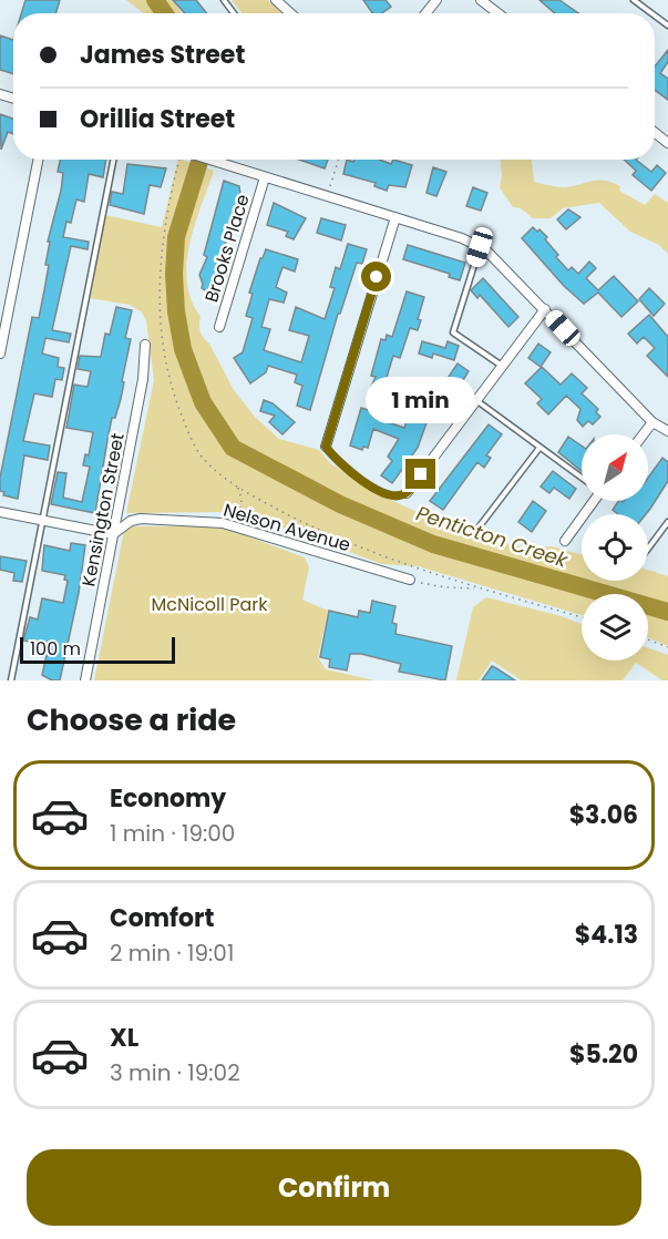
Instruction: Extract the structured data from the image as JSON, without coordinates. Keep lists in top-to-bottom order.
{
  "streets": {
    "street": ["Brooks Place", "Kensington Street", "Nelson Avenue"]
  },
  "crossings": [
    ["Kensington Street", "Nelson Avenue"]
  ],
  "water": ["Penticton Creek"],
  "parks": ["McNicoll Park"],
  "scale_bar": "100 m",
  "north": "top right",
  "page": {
    "banner": ["James Street", "Orillia Street"],
    "bubble": "1 min",
    "scale": "100 m",
    "heading": "Choose a ride",
    "list": [
      {
        "name": "Economy",
        "note": "1 min · 19:00",
        "value": "$3.06"
      },
      {
        "name": "Comfort",
        "note": "2 min · 19:01",
        "value": "$4.13"
      },
      {
        "name": "XL",
        "note": "3 min · 19:02",
        "value": "$5.20"
      }
    ],
    "buttons": "Confirm"
  }
}
